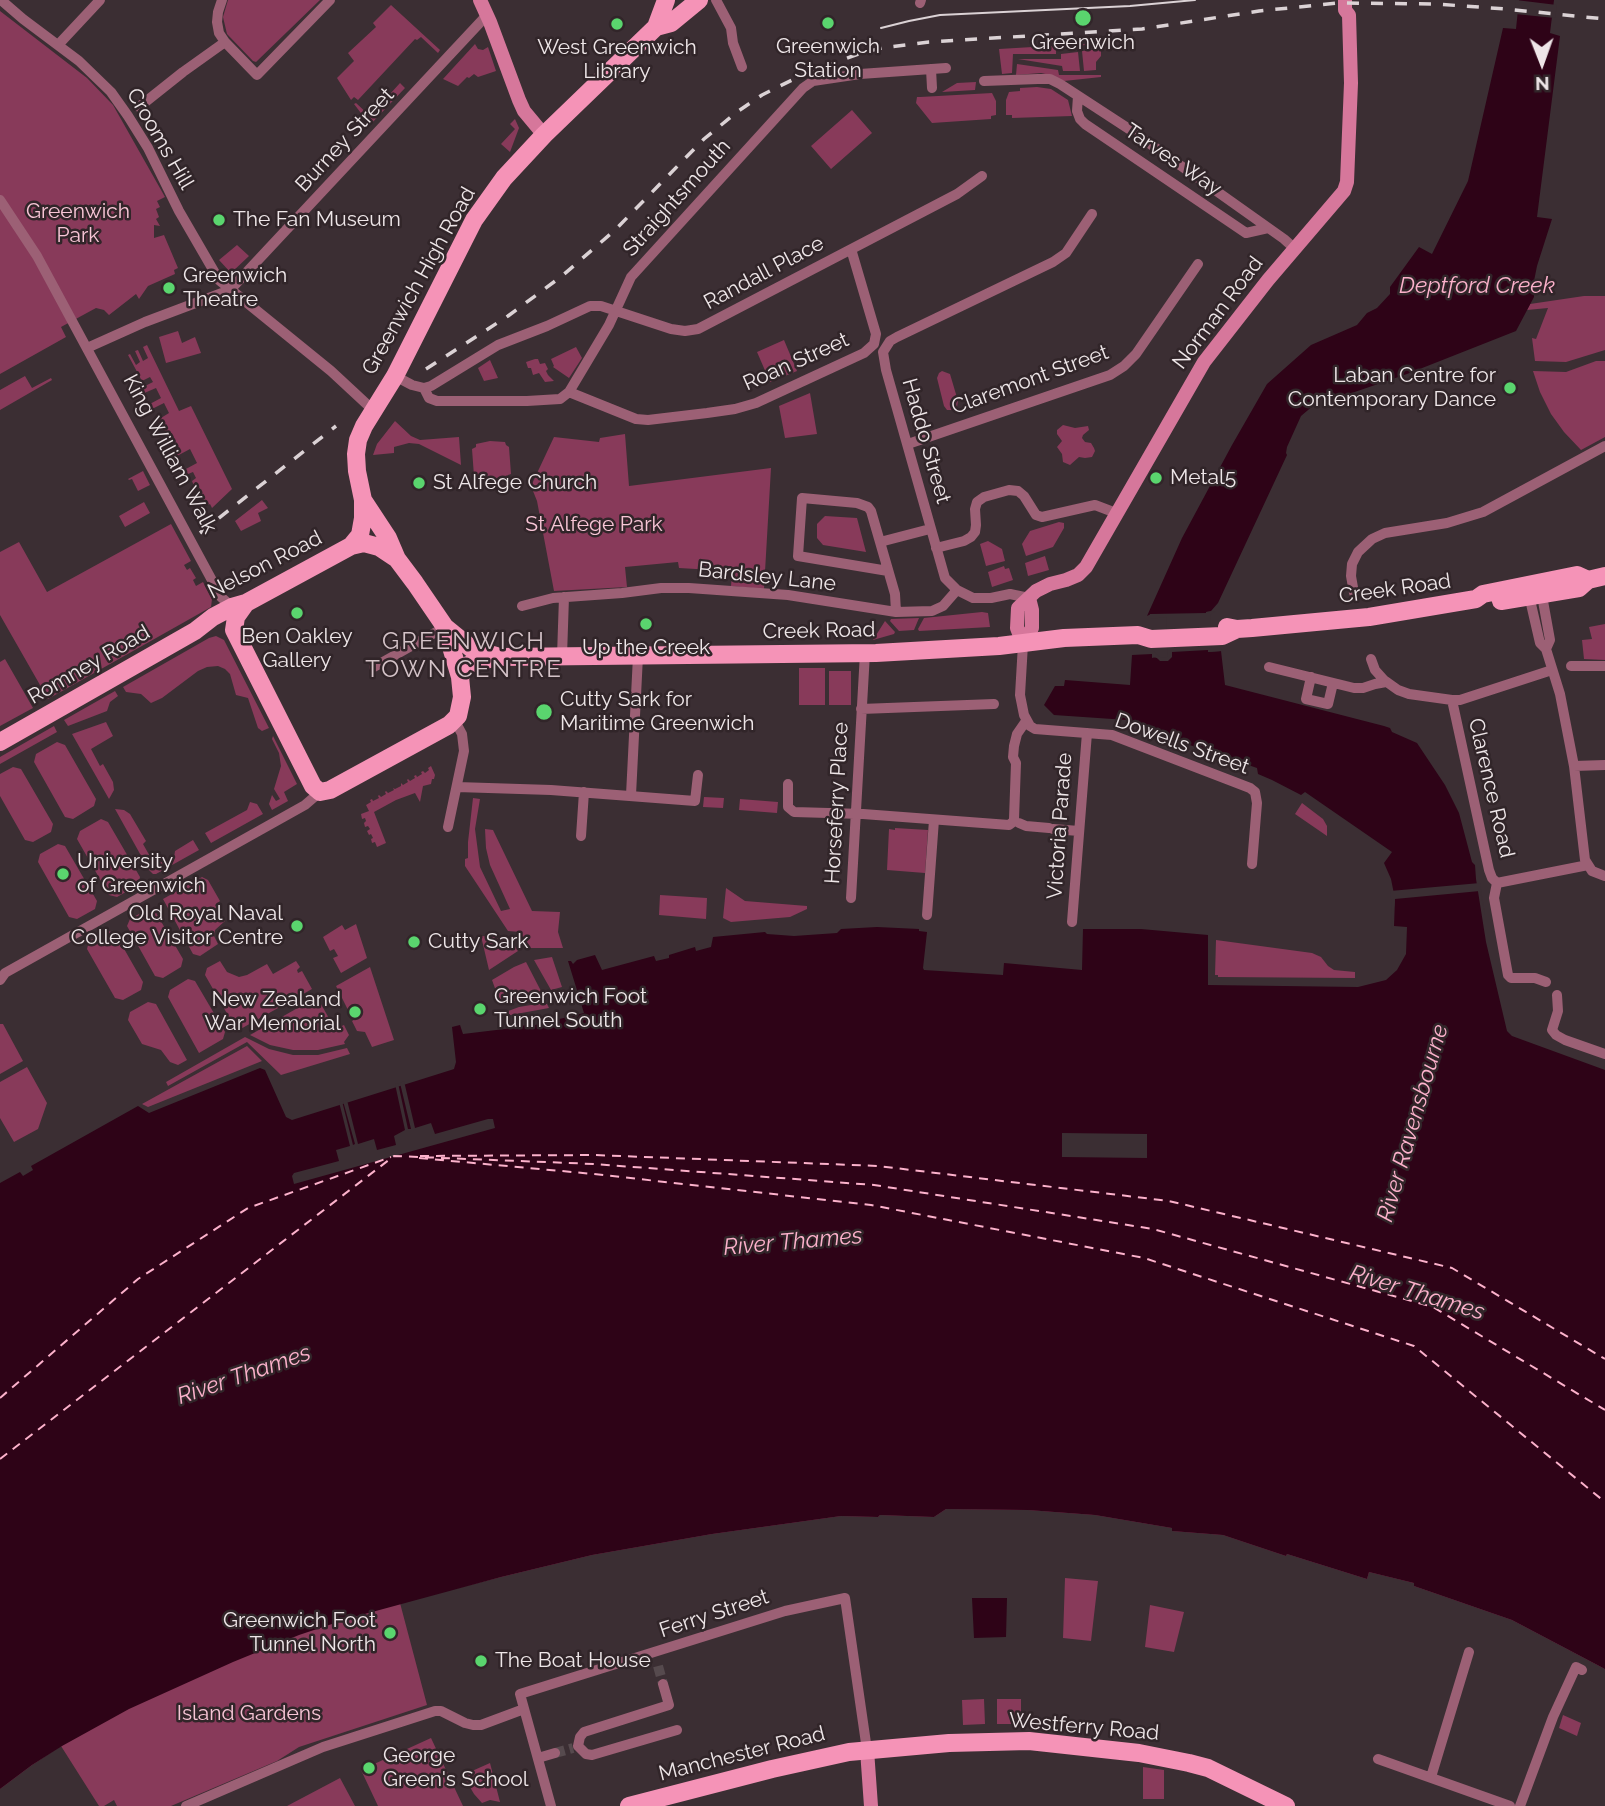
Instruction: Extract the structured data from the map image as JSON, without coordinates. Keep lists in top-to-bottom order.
{
  "streets": {
    "main road": [
      "Greenwich High Road",
      "Norman Road",
      "Nelson Road",
      "Creek Road",
      "Romney Road",
      "Westferry Road",
      "Manchester Road"
    ],
    "street": [
      "Crooms Hill",
      "Burney Street",
      "Tarves Way",
      "Straightsmouth",
      "Randall Place",
      "Roan Street",
      "Claremont Street",
      "Haddo Street",
      "King William Walk",
      "Bardsley Lane",
      "Dowells Street",
      "Clarence Road",
      "Horseferry Place",
      "Victoria Parade",
      "Ferry Street"
    ]
  },
  "crossings": [
    ["Crooms Hill", "Burney Street"],
    ["Crooms Hill", "Greenwich High Road"],
    ["Tarves Way", "Norman Road"],
    ["Straightsmouth", "Randall Place"],
    ["Straightsmouth", "Roan Street"],
    ["Randall Place", "Roan Street"],
    ["Greenwich High Road", "Nelson Road"],
    ["Roan Street", "Haddo Street"],
    ["Claremont Street", "Haddo Street"],
    ["Haddo Street", "Bardsley Lane"],
    ["King William Walk", "Nelson Road"],
    ["King William Walk", "Creek Road"],
    ["Nelson Road", "Creek Road"],
    ["Nelson Road", "Romney Road"],
    ["Creek Road", "Horseferry Place"],
    ["Dowells Street", "Victoria Parade"],
    ["Ferry Street", "Westferry Road"],
    ["Ferry Street", "Manchester Road"],
    ["Westferry Road", "Manchester Road"]
  ],
  "districts": ["GREENWICH TOWN CENTRE"],
  "water": ["Deptford Creek", "River Ravensbourne", "River Thames"],
  "parks": ["Greenwich Park", "St Alfege Park", "Island Gardens"],
  "places": [
    "Greenwich",
    "Greenwich Station",
    "West Greenwich Library",
    "The Fan Museum",
    "Greenwich Theatre",
    "Laban Centre for Contemporary Dance",
    "Metal5",
    "St Alfege Church",
    "Ben Oakley Gallery",
    "Up the Creek",
    "Cutty Sark for Maritime Greenwich",
    "University of Greenwich",
    "Old Royal Naval College Visitor Centre",
    "Cutty Sark",
    "Greenwich Foot Tunnel South",
    "New Zealand War Memorial",
    "Greenwich Foot Tunnel North",
    "The Boat House",
    "George Green's School"
  ],
  "north": "bottom"
}
